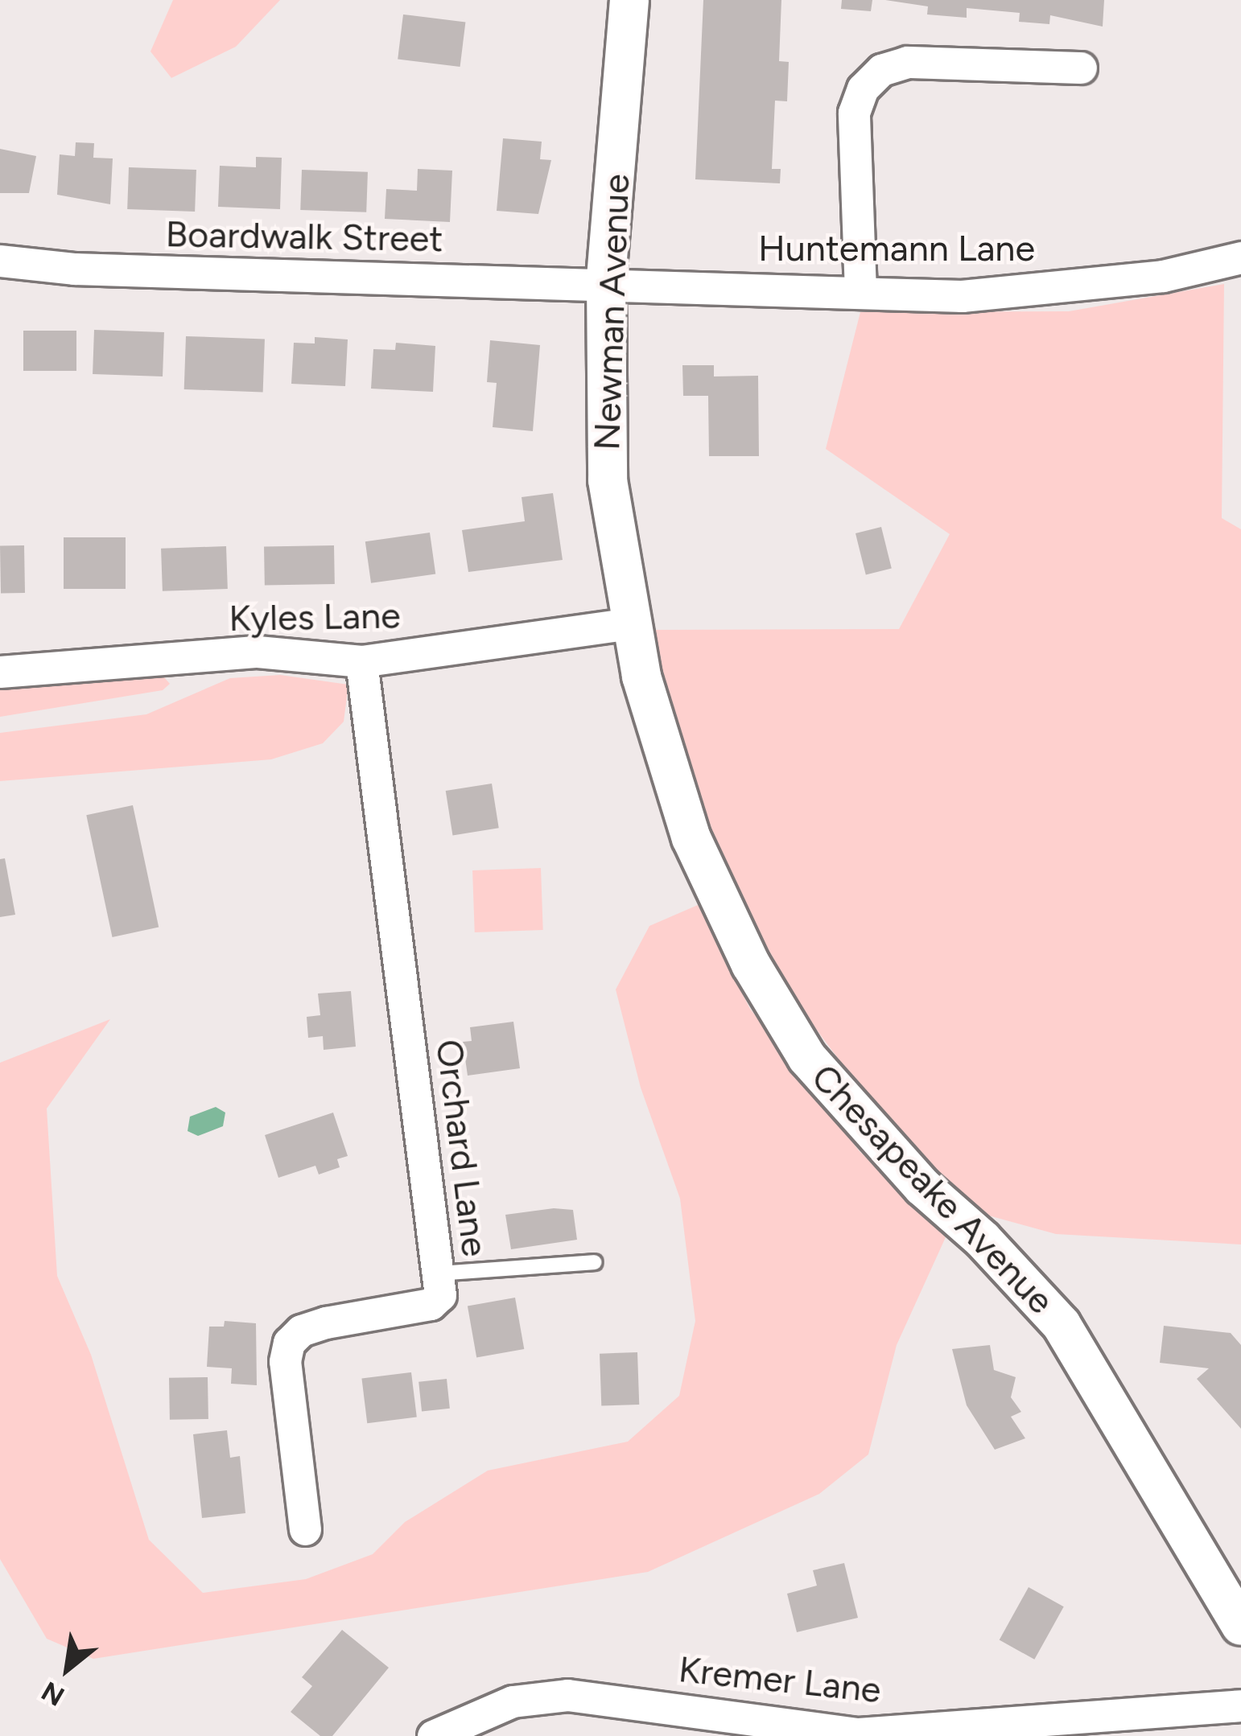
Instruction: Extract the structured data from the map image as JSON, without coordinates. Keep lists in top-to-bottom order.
{
  "streets": {
    "street": [
      "Boardwalk Street",
      "Huntemann Lane",
      "Newman Avenue",
      "Kyles Lane",
      "Orchard Lane",
      "Chesapeake Avenue",
      "Kremer Lane"
    ]
  },
  "crossings": [
    ["Boardwalk Street", "Huntemann Lane"],
    ["Boardwalk Street", "Newman Avenue"],
    ["Huntemann Lane", "Newman Avenue"],
    ["Newman Avenue", "Kyles Lane"],
    ["Newman Avenue", "Chesapeake Avenue"],
    ["Kyles Lane", "Orchard Lane"],
    ["Kyles Lane", "Chesapeake Avenue"]
  ],
  "north": "bottom left"
}
